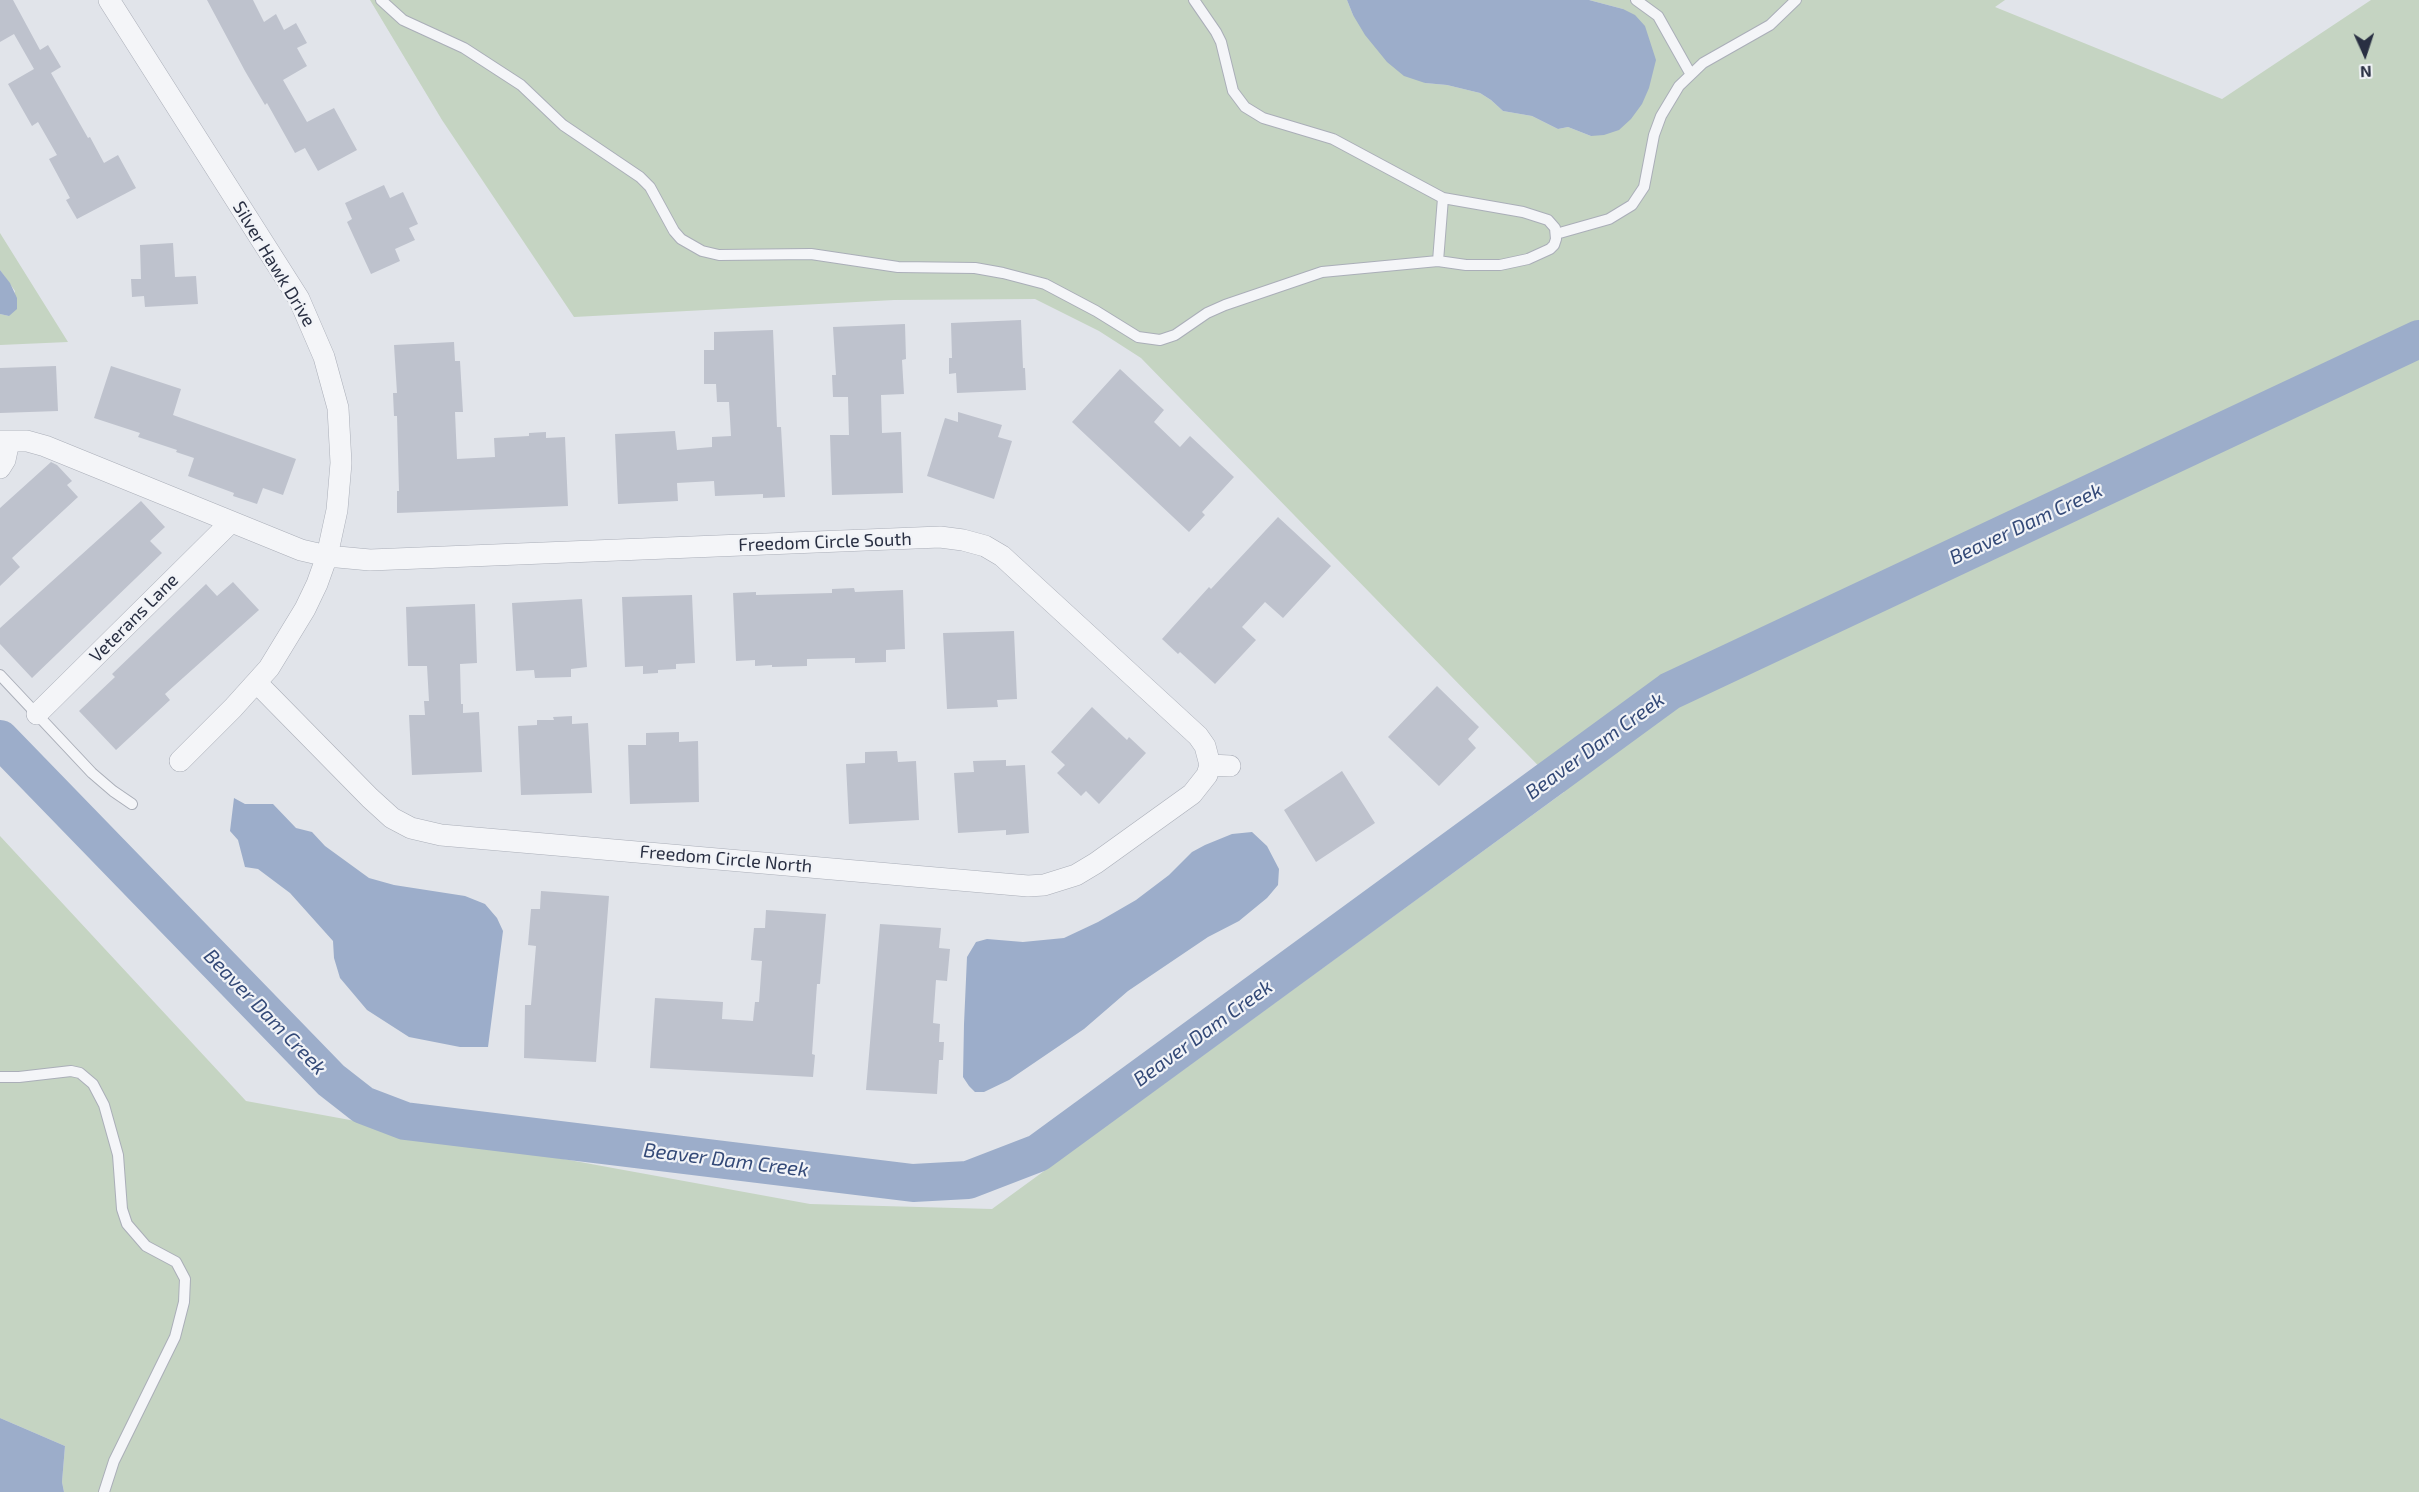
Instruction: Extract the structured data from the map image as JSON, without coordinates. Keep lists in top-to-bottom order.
{
  "streets": {
    "street": [
      "Silver Hawk Drive",
      "Freedom Circle South",
      "Veterans Lane",
      "Freedom Circle North"
    ]
  },
  "crossings": [
    ["Silver Hawk Drive", "Freedom Circle South"],
    ["Silver Hawk Drive", "Freedom Circle North"],
    ["Freedom Circle South", "Freedom Circle North"]
  ],
  "water": ["Beaver Dam Creek"],
  "north": "bottom"
}
